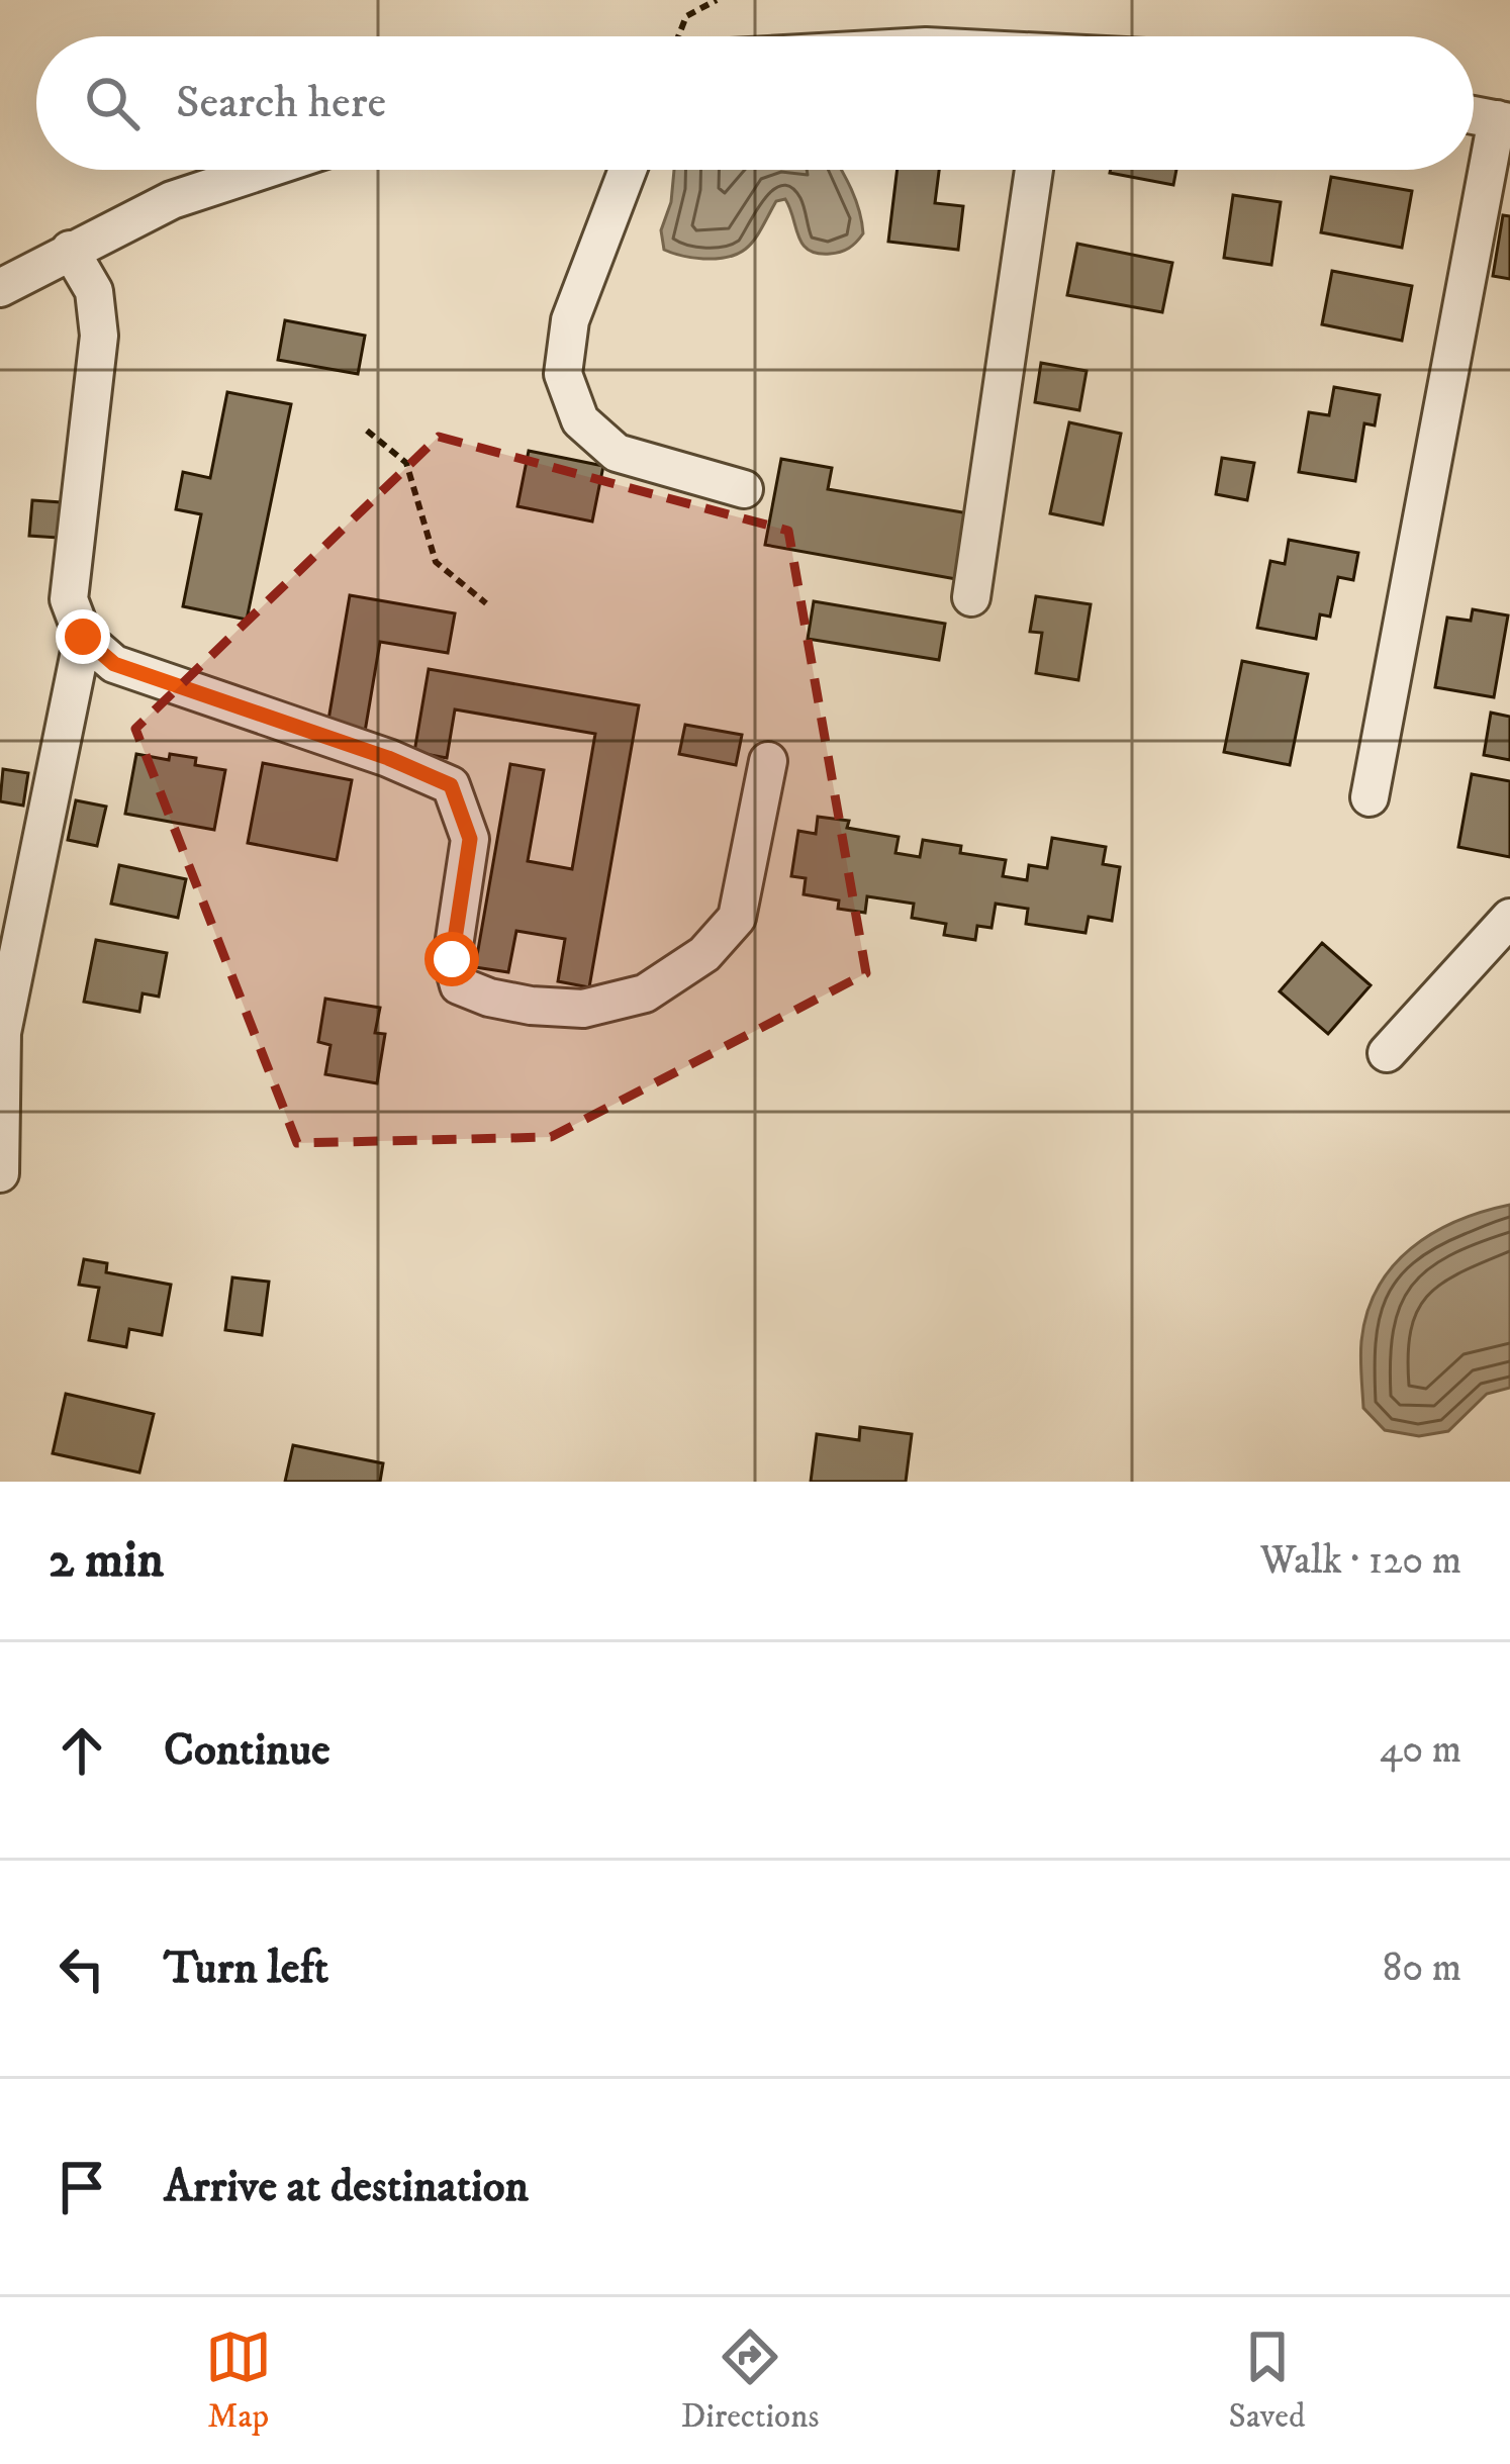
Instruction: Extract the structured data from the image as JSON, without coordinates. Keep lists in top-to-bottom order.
{
  "page": {
    "search": "Search here",
    "heading": ["2 min", "Walk · 120 m"],
    "list": [
      ["Continue", "40 m"],
      ["Turn left", "80 m"],
      "Arrive at destination"
    ],
    "nav": ["Map", "Directions", "Saved"]
  }
}
